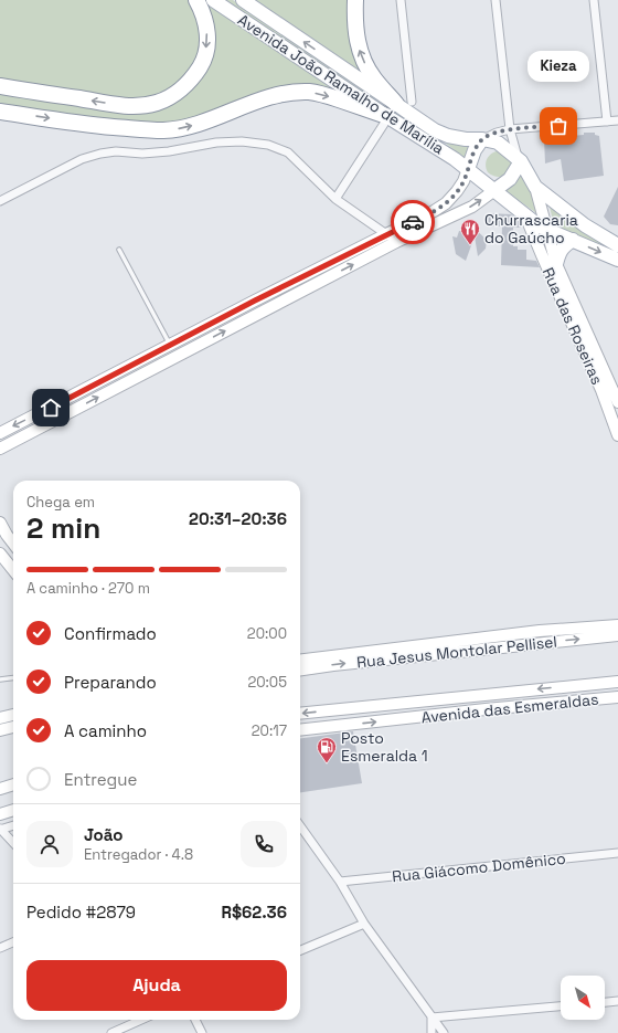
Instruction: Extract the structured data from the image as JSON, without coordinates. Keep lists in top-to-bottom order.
{
  "streets": {
    "main road": [
      "Avenida João Ramalho de Marília",
      "Rua das Roseiras",
      "Rua Jesus Montolar Pellisel",
      "Avenida das Esmeraldas"
    ],
    "street": ["Rua Giácomo Domênico"]
  },
  "places": {
    "other": ["Kieza"],
    "restaurant": ["Churrascaria do Gaúcho"],
    "fuel station": ["Posto Esmeralda 1"]
  },
  "north": "bottom right",
  "page": {
    "bubble": "Kieza",
    "heading": ["2 min", "Chega em", "20:31–20:36"],
    "panel": [
      "João",
      "Entregador · 4.8",
      "Pedido #2879",
      "R$62.36"
    ],
    "bar": "A caminho · 270 m",
    "list": [
      ["Confirmado", "20:00"],
      ["Preparando", "20:05"],
      ["A caminho", "20:17"],
      "Entregue"
    ],
    "buttons": "Ajuda"
  }
}
